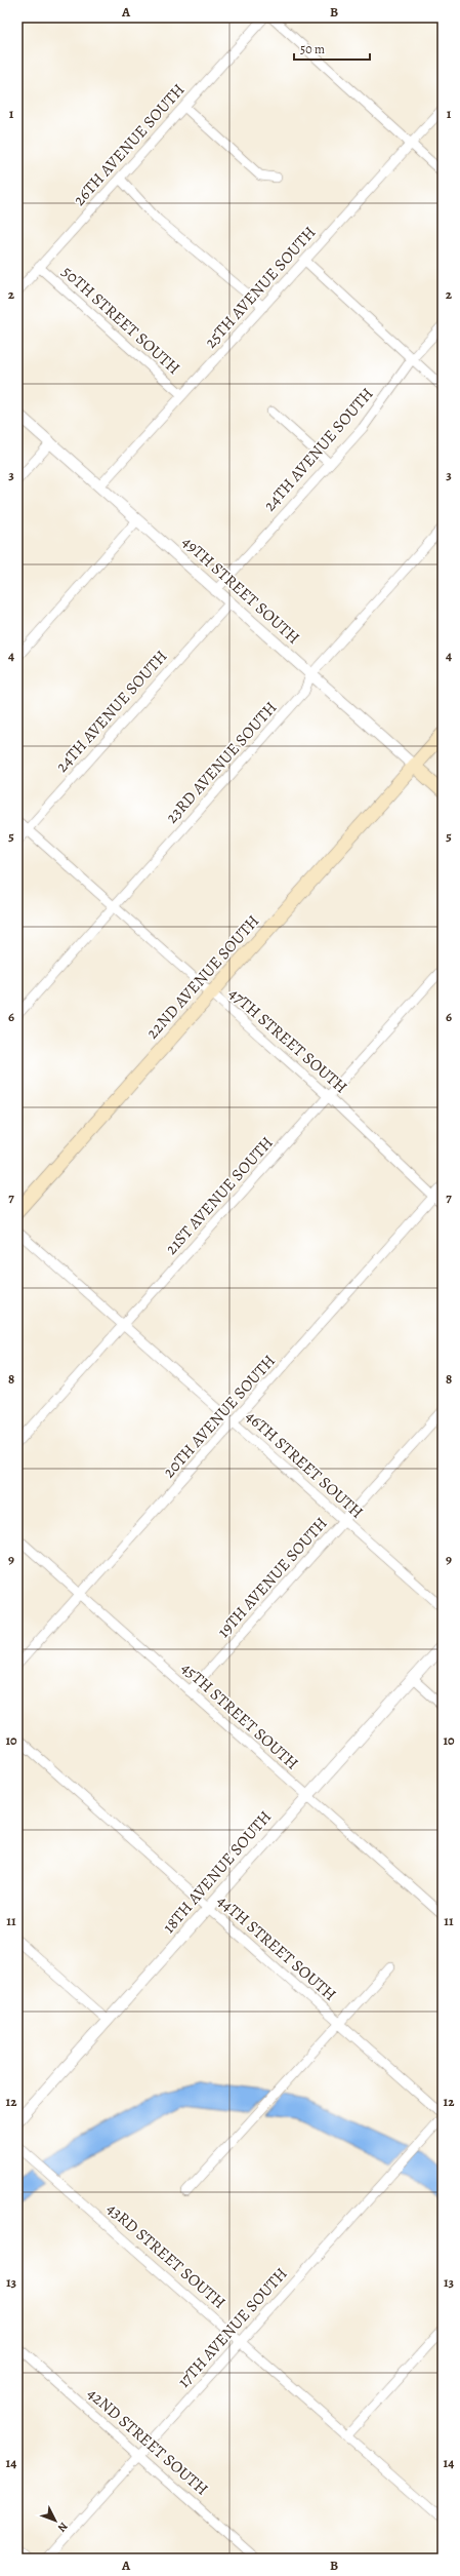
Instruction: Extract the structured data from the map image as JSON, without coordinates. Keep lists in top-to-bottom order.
{
  "streets": {
    "main road": ["49TH STREET SOUTH", "22ND AVENUE SOUTH"],
    "street": [
      "26TH AVENUE SOUTH",
      "25TH AVENUE SOUTH",
      "50TH STREET SOUTH",
      "24TH AVENUE SOUTH",
      "23RD AVENUE SOUTH",
      "47TH STREET SOUTH",
      "21ST AVENUE SOUTH",
      "20TH AVENUE SOUTH",
      "46TH STREET SOUTH",
      "19TH AVENUE SOUTH",
      "45TH STREET SOUTH",
      "18TH AVENUE SOUTH",
      "44TH STREET SOUTH",
      "43RD STREET SOUTH",
      "17TH AVENUE SOUTH",
      "42ND STREET SOUTH"
    ]
  },
  "crossings": [
    ["26TH AVENUE SOUTH", "50TH STREET SOUTH"],
    ["25TH AVENUE SOUTH", "50TH STREET SOUTH"],
    ["25TH AVENUE SOUTH", "49TH STREET SOUTH"],
    ["24TH AVENUE SOUTH", "49TH STREET SOUTH"],
    ["24TH AVENUE SOUTH", "47TH STREET SOUTH"],
    ["49TH STREET SOUTH", "23RD AVENUE SOUTH"],
    ["49TH STREET SOUTH", "22ND AVENUE SOUTH"],
    ["23RD AVENUE SOUTH", "47TH STREET SOUTH"],
    ["22ND AVENUE SOUTH", "47TH STREET SOUTH"],
    ["47TH STREET SOUTH", "21ST AVENUE SOUTH"],
    ["47TH STREET SOUTH", "20TH AVENUE SOUTH"],
    ["21ST AVENUE SOUTH", "46TH STREET SOUTH"],
    ["20TH AVENUE SOUTH", "46TH STREET SOUTH"],
    ["20TH AVENUE SOUTH", "45TH STREET SOUTH"],
    ["46TH STREET SOUTH", "19TH AVENUE SOUTH"],
    ["19TH AVENUE SOUTH", "45TH STREET SOUTH"],
    ["45TH STREET SOUTH", "18TH AVENUE SOUTH"],
    ["18TH AVENUE SOUTH", "44TH STREET SOUTH"],
    ["44TH STREET SOUTH", "17TH AVENUE SOUTH"],
    ["43RD STREET SOUTH", "17TH AVENUE SOUTH"],
    ["17TH AVENUE SOUTH", "42ND STREET SOUTH"]
  ],
  "scale_bar": "50 m",
  "north": "bottom right",
  "grid": {
    "columns": ["A", "B"],
    "rows": [
      "1",
      "2",
      "3",
      "4",
      "5",
      "6",
      "7",
      "8",
      "9",
      "10",
      "11",
      "12",
      "13",
      "14"
    ]
  }
}
